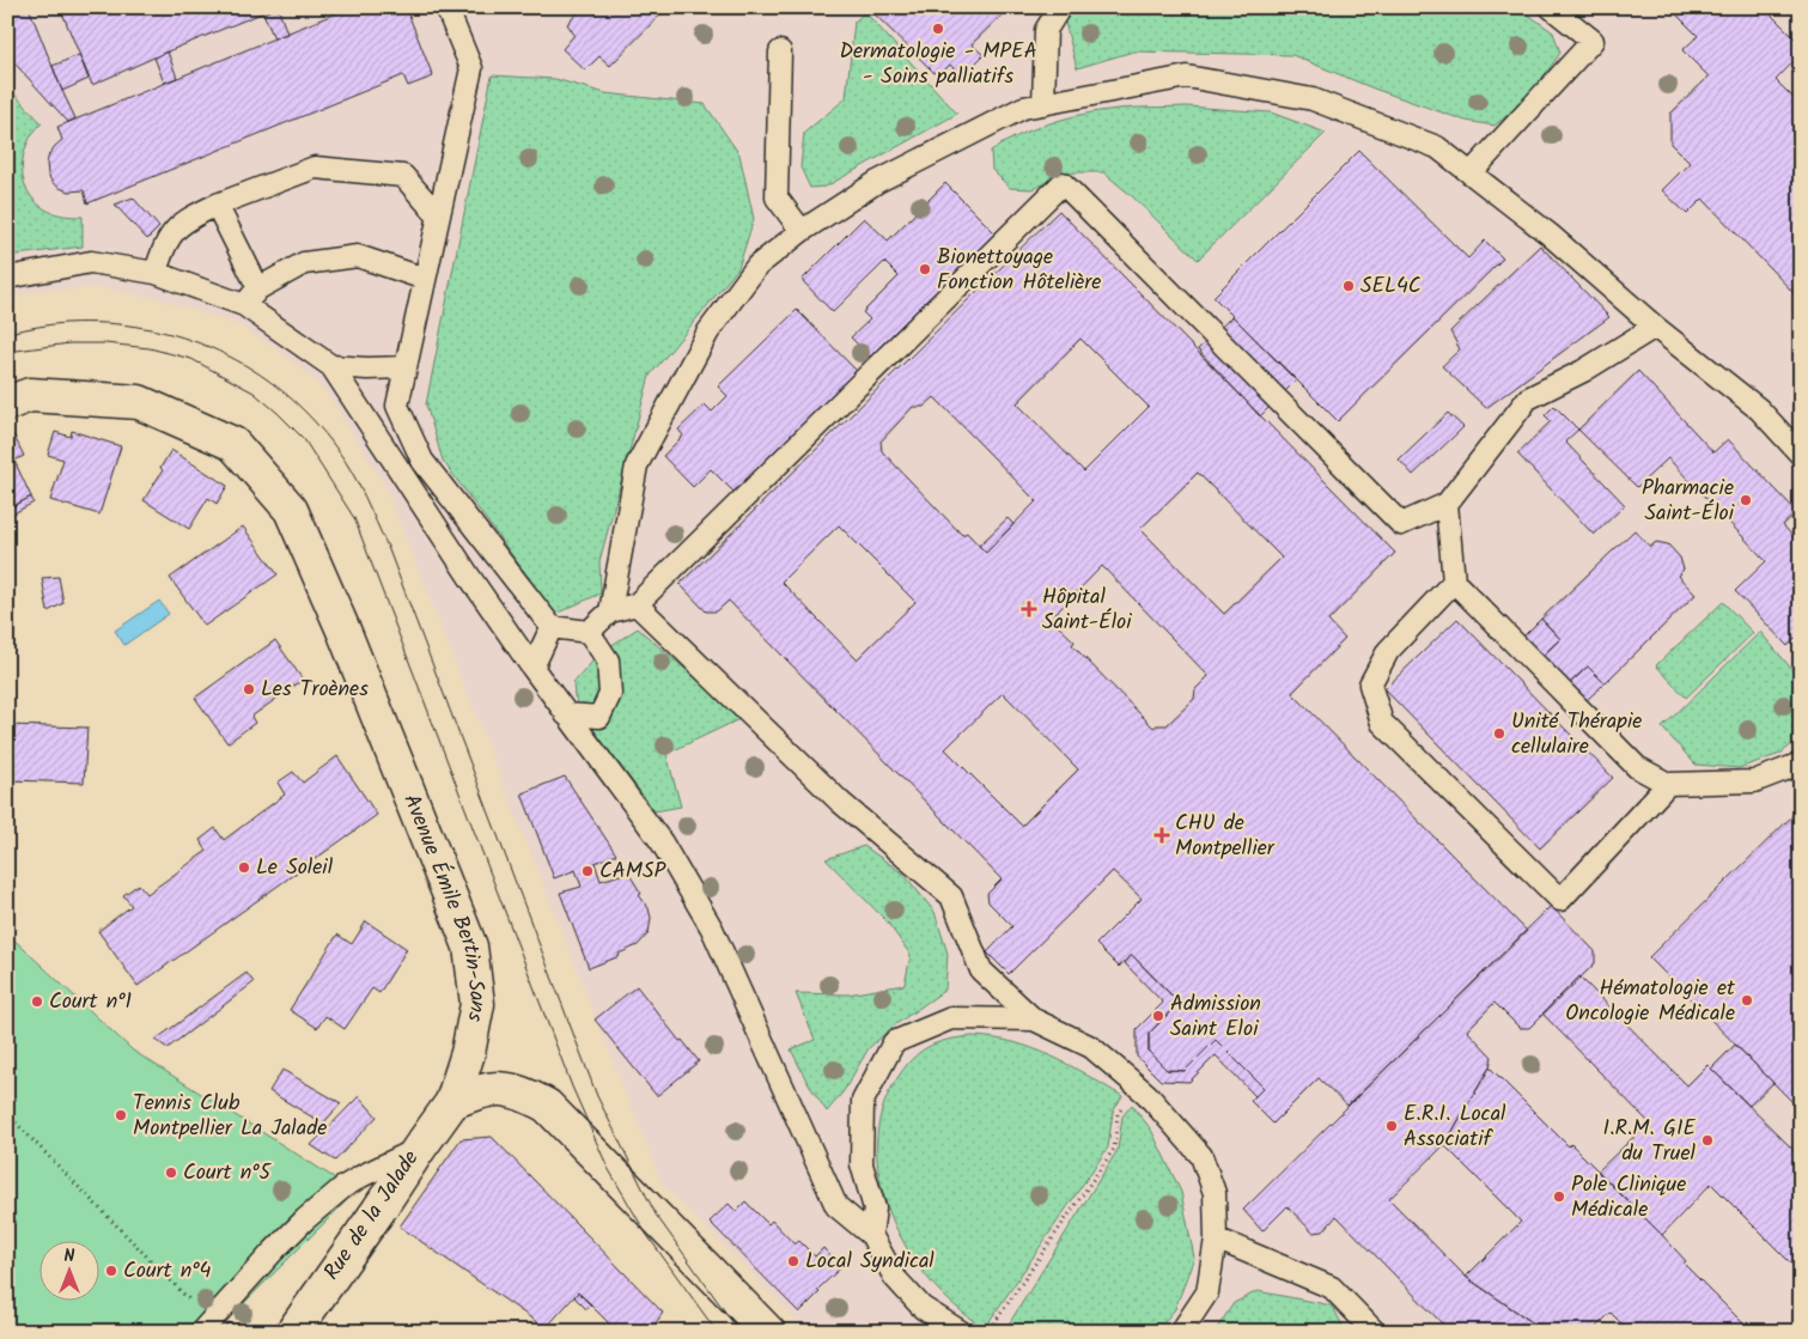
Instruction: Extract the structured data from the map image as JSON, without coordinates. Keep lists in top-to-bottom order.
{
  "streets": {
    "street": ["Avenue Émile Bertin-Sans", "Rue de la Jalade"]
  },
  "crossings": [
    ["Avenue Émile Bertin-Sans", "Rue de la Jalade"]
  ],
  "places": {
    "other": [
      "Dermatologie - MPEA - Soins palliatifs",
      "Bionettoyage Fonction Hôtelière",
      "SEL4C",
      "Pharmacie Saint-Éloi",
      "Les Troènes",
      "Unité Thérapie cellulaire",
      "Le Soleil",
      "CAMSP",
      "Hématologie et Oncologie Médicale",
      "Court n°1",
      "Admission Saint Eloi",
      "Tennis Club Montpellier La Jalade",
      "E.R.I. Local Associatif",
      "I.R.M. GIE du Truel",
      "Court n°5",
      "Pole Clinique Médicale",
      "Local Syndical",
      "Court n°4"
    ],
    "health": ["Hôpital Saint-Éloi", "CHU de Montpellier"]
  },
  "north": "top"
}
